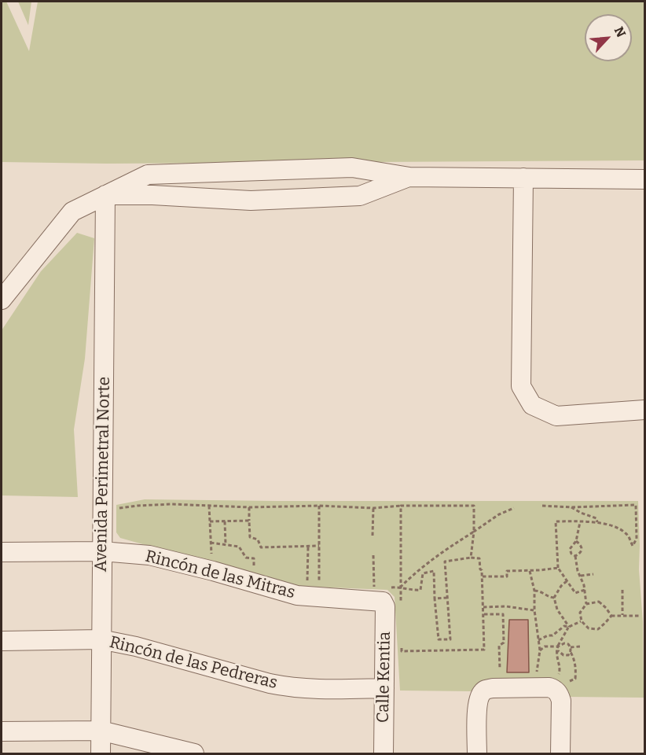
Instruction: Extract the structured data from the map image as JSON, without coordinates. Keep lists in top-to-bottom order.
{
  "streets": {
    "street": [
      "Avenida Perimetral Norte",
      "Rincón de las Mitras",
      "Rincón de las Pedreras",
      "Calle Kentia"
    ]
  },
  "crossings": [
    ["Avenida Perimetral Norte", "Rincón de las Mitras"],
    ["Avenida Perimetral Norte", "Rincón de las Pedreras"],
    ["Rincón de las Mitras", "Calle Kentia"],
    ["Rincón de las Pedreras", "Calle Kentia"]
  ],
  "north": "top right"
}
